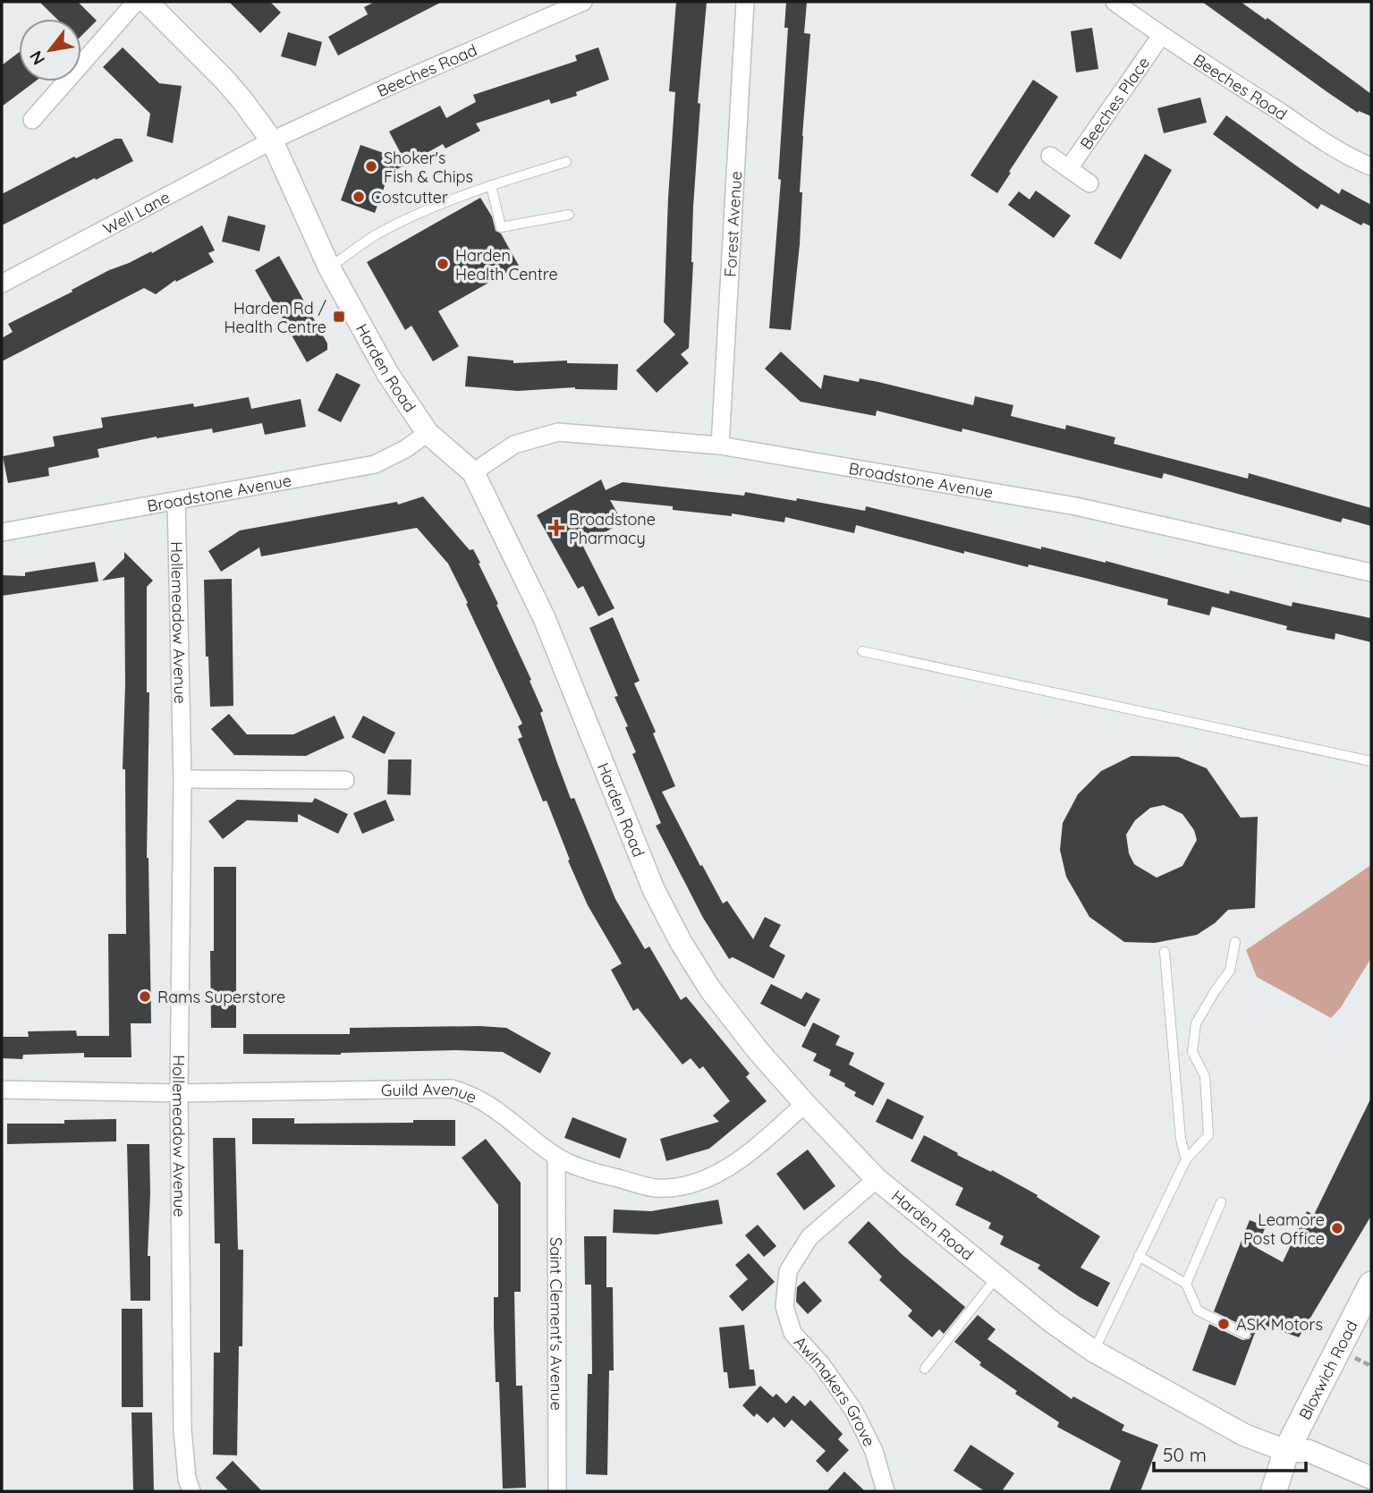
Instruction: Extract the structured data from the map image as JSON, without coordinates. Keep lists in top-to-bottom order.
{
  "streets": {
    "main road": ["Bloxwich Road"],
    "street": [
      "Beeches Road",
      "Beeches Place",
      "Well Lane",
      "Forest Avenue",
      "Harden Road",
      "Broadstone Avenue",
      "Hollemeadow Avenue",
      "Guild Avenue",
      "Saint Clement's Avenue",
      "Awlmakers Grove"
    ]
  },
  "crossings": [
    ["Beeches Road", "Beeches Place"],
    ["Beeches Road", "Well Lane"],
    ["Beeches Road", "Harden Road"],
    ["Well Lane", "Harden Road"],
    ["Forest Avenue", "Broadstone Avenue"],
    ["Harden Road", "Broadstone Avenue"],
    ["Harden Road", "Guild Avenue"],
    ["Harden Road", "Bloxwich Road"],
    ["Harden Road", "Awlmakers Grove"],
    ["Broadstone Avenue", "Hollemeadow Avenue"],
    ["Hollemeadow Avenue", "Guild Avenue"],
    ["Guild Avenue", "Saint Clement's Avenue"]
  ],
  "places": {
    "other": [
      "Shoker's Fish & Chips",
      "Costcutter",
      "Harden Health Centre",
      "Rams Superstore",
      "Leamore Post Office",
      "ASK Motors"
    ],
    "transit": ["Harden Rd / Health Centre"],
    "health": ["Broadstone Pharmacy"]
  },
  "scale_bar": "50 m",
  "north": "bottom left"
}
